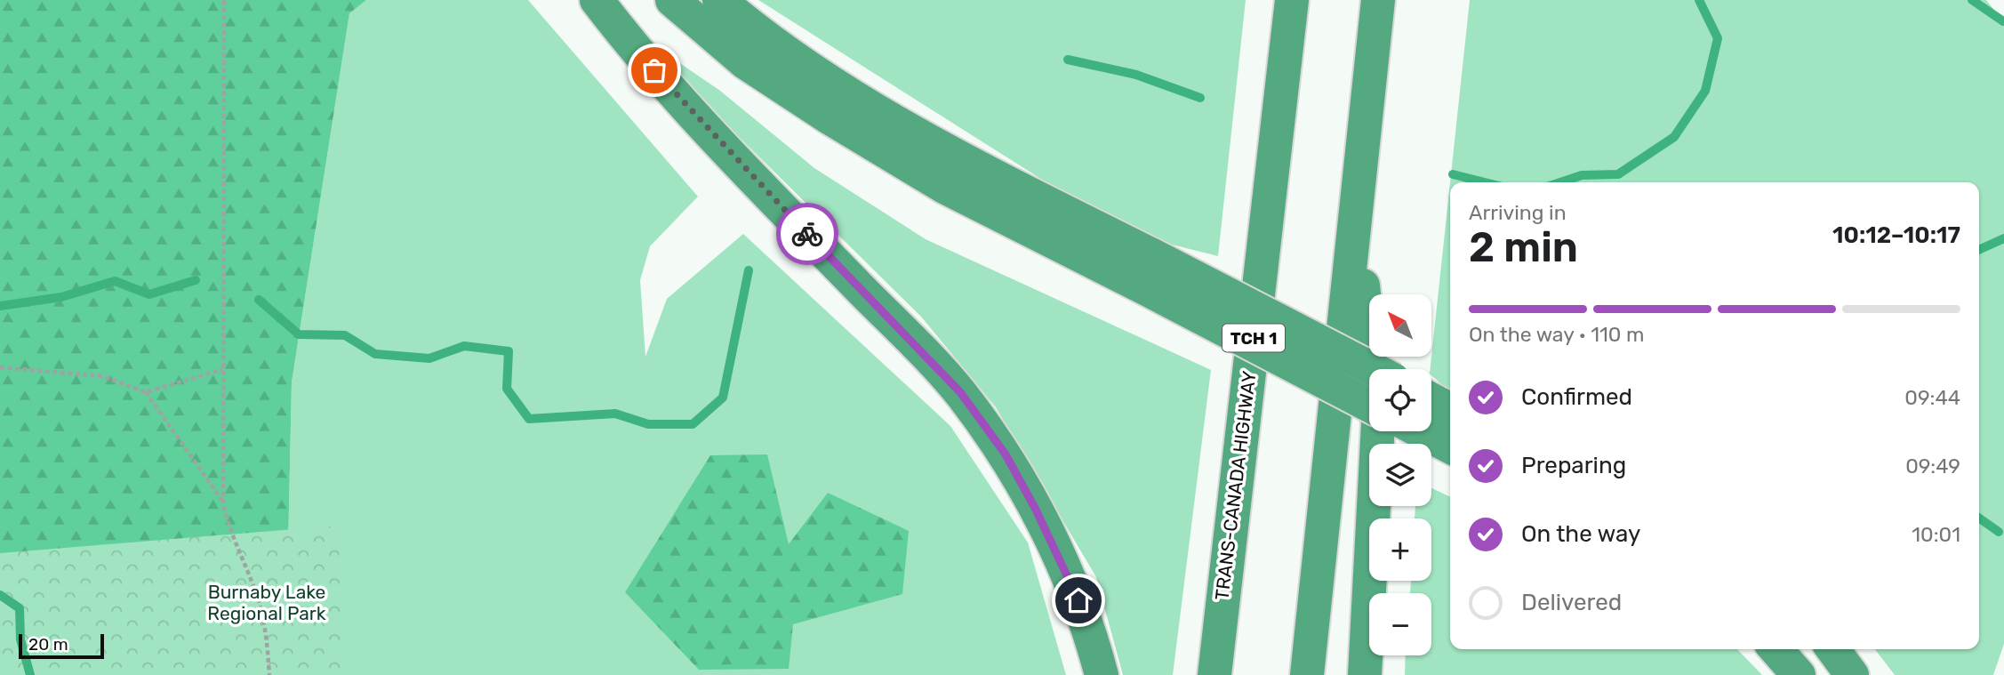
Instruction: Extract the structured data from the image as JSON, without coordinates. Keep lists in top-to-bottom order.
{
  "streets": {
    "highway": ["TCH 1", "TRANS-CANADA HIGHWAY"]
  },
  "parks": ["Burnaby Lake Regional Park"],
  "scale_bar": "20 m",
  "north": "top left",
  "page": {
    "heading": ["2 min", "Arriving in", "10:12–10:17"],
    "bar": "On the way · 110 m",
    "map_buttons": ["+", "−"],
    "list": [
      ["Confirmed", "09:44"],
      ["Preparing", "09:49"],
      ["On the way", "10:01"],
      "Delivered"
    ],
    "scale": "20 m"
  }
}
